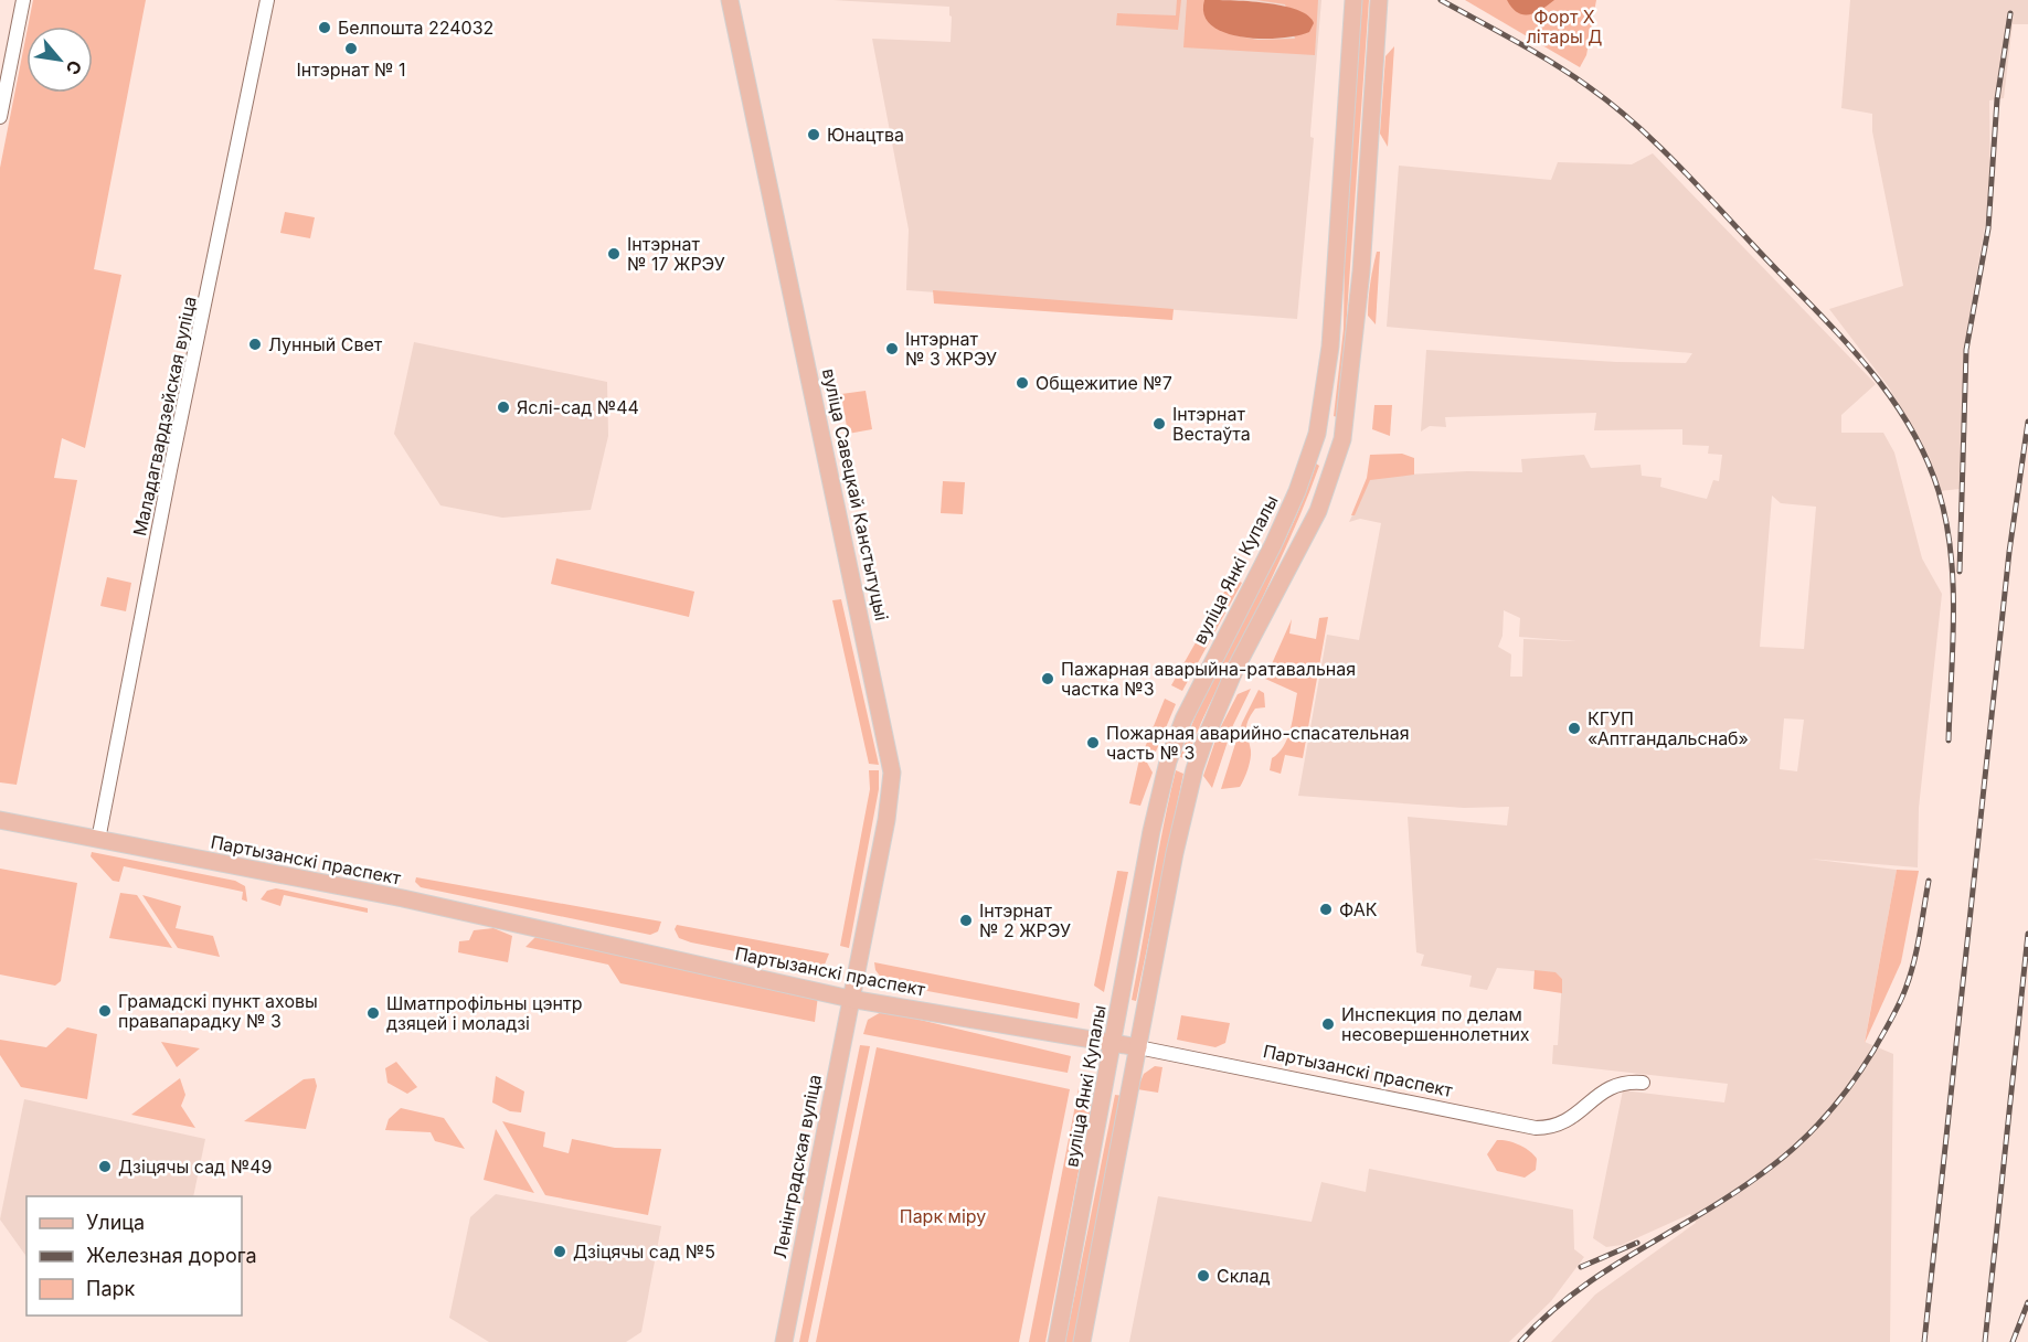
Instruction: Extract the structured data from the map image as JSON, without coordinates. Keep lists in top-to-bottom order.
{
  "streets": {
    "main road": [
      "вуліца Савецкай Канстытуцыі",
      "вуліца Янкі Купалы",
      "Партызанскі праспект",
      "Ленінградская вуліца"
    ],
    "street": ["Маладагвардзейская вуліца"]
  },
  "crossings": [
    ["Маладагвардзейская вуліца", "Партызанскі праспект"],
    ["вуліца Савецкай Канстытуцыі", "Партызанскі праспект"],
    ["вуліца Савецкай Канстытуцыі", "Ленінградская вуліца"],
    ["вуліца Янкі Купалы", "Партызанскі праспект"],
    ["Партызанскі праспект", "Ленінградская вуліца"]
  ],
  "parks": ["Форт X літары Д", "Парк міру"],
  "places": [
    "Белпошта 224032",
    "Інтэрнат № 1",
    "Юнацтва",
    "Інтэрнат № 17 ЖРЭУ",
    "Лунный Свет",
    "Інтэрнат № 3 ЖРЭУ",
    "Общежитие №7",
    "Яслі-сад №44",
    "Інтэрнат Вестаўта",
    "Пажарная аварыйна-ратавальная частка №3",
    "КГУП «Аптгандальснаб»",
    "Пожарная аварийно-спасательная часть № 3",
    "ФАК",
    "Інтэрнат № 2 ЖРЭУ",
    "Грамадскі пункт аховы правапарадку № 3",
    "Шматпрофільны цэнтр дзяцей і моладзі",
    "Инспекция по делам несовершеннолетних",
    "Дзіцячы сад №49",
    "Дзіцячы сад №5",
    "Склад"
  ],
  "legend": ["Улица", "Железная дорога", "Парк"],
  "north": "bottom right"
}
